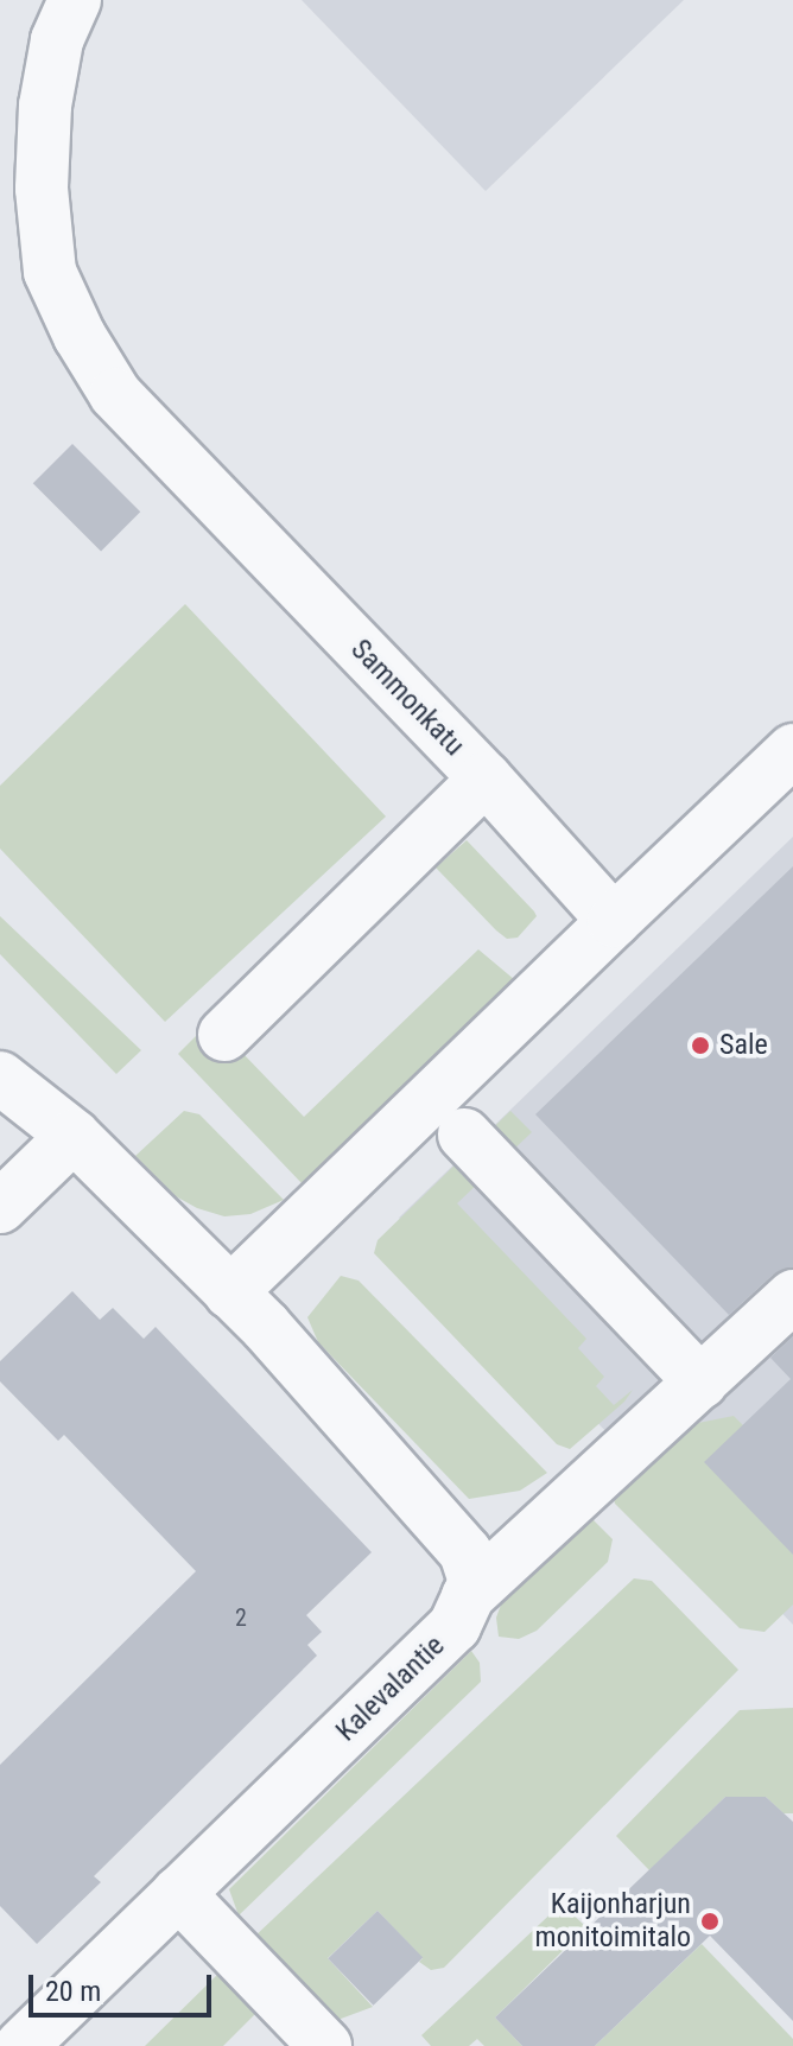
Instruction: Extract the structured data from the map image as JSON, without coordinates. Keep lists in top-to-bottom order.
{
  "streets": {
    "street": ["Sammonkatu", "Kalevalantie"]
  },
  "places": ["Sale", "Kaijonharjun monitoimitalo"],
  "house_numbers": ["2"],
  "scale_bar": "20 m"
}
